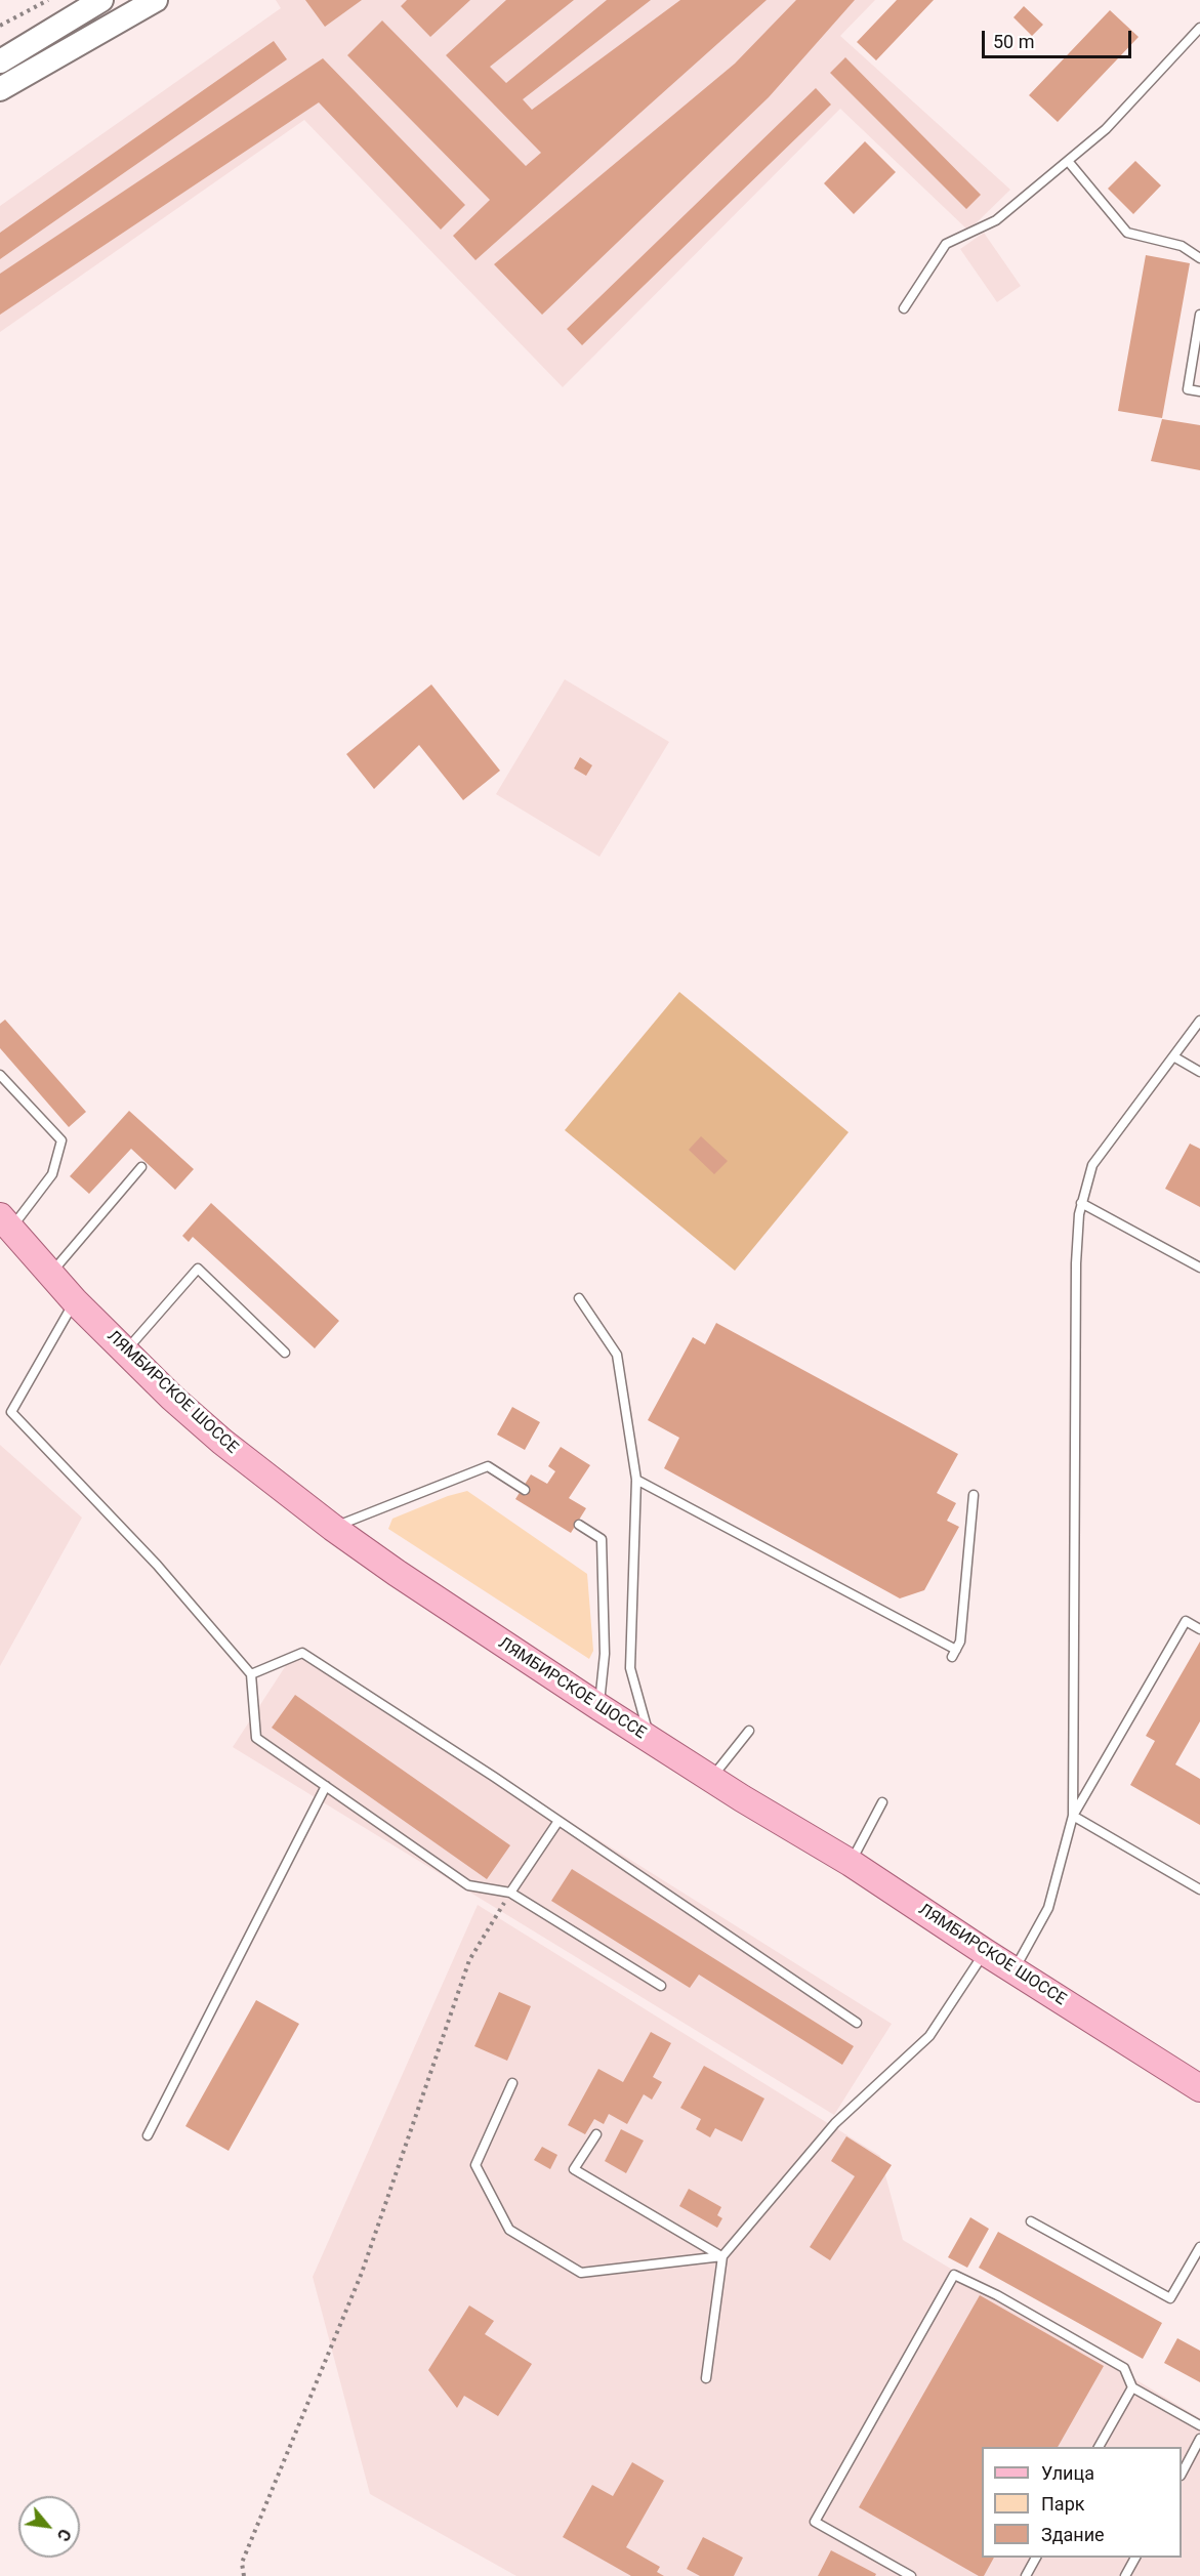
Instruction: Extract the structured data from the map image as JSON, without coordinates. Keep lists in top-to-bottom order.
{
  "streets": {
    "main road": ["ЛЯМБИРСКОЕ ШОССЕ"]
  },
  "legend": ["Улица", "Парк", "Здание"],
  "scale_bar": "50 m",
  "north": "bottom right"
}
